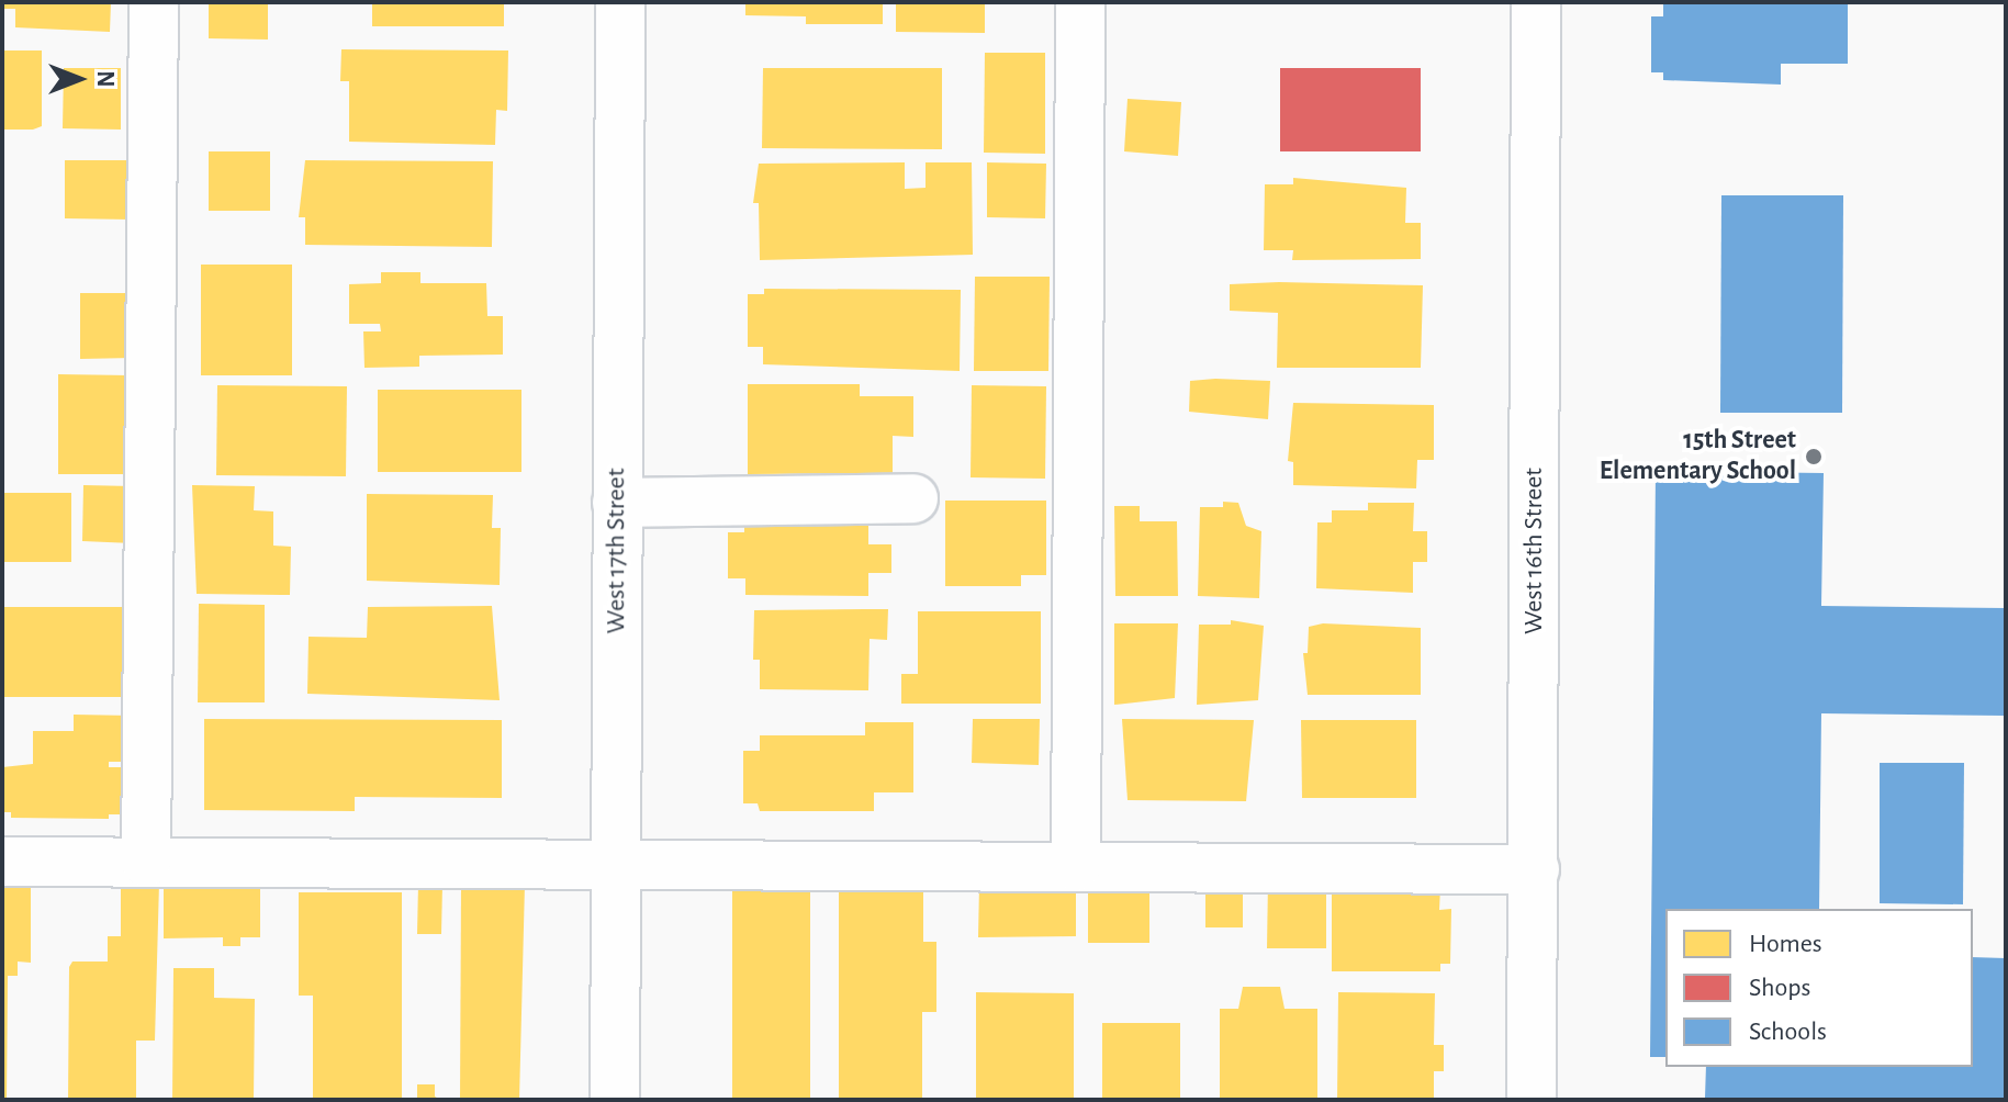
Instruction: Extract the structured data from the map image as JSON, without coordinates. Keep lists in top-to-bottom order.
{
  "streets": {
    "street": ["West 17th Street", "West 16th Street"]
  },
  "places": ["15th Street Elementary School"],
  "legend": ["Homes", "Shops", "Schools"],
  "north": "right"
}
